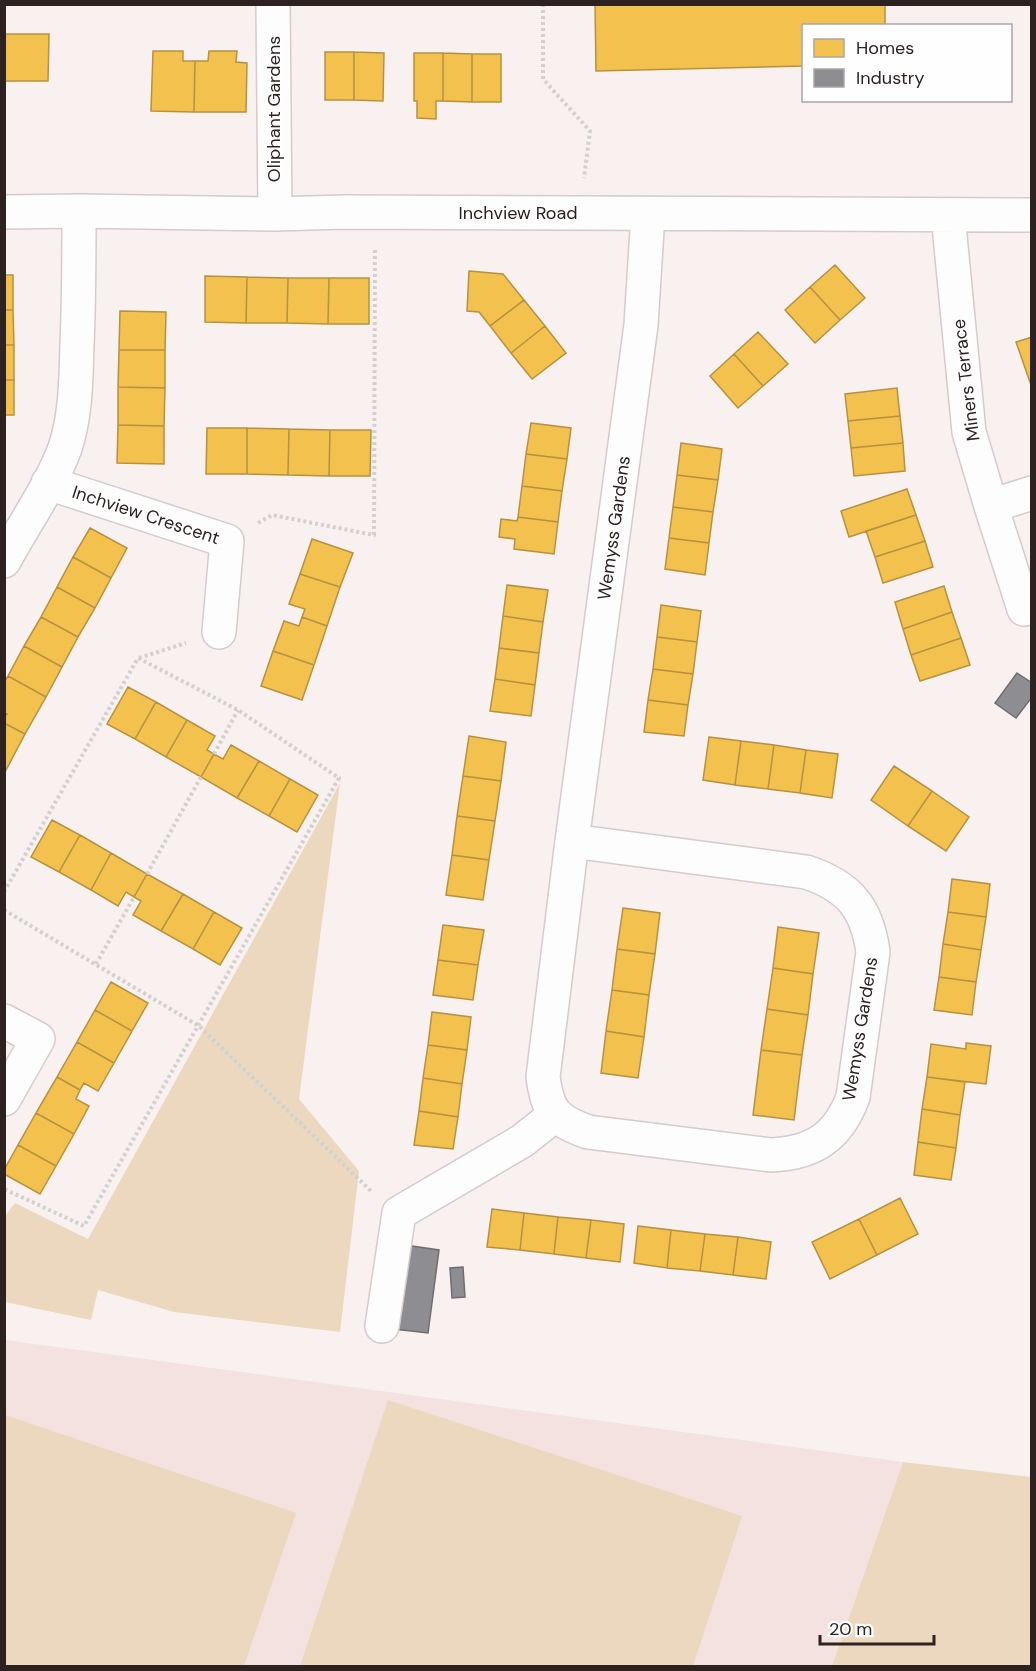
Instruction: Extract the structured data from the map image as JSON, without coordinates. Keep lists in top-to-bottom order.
{
  "streets": {
    "street": [
      "Oliphant Gardens",
      "Inchview Road",
      "Miners Terrace",
      "Inchview Crescent",
      "Wemyss Gardens"
    ]
  },
  "crossings": [
    ["Oliphant Gardens", "Inchview Road"],
    ["Inchview Road", "Miners Terrace"],
    ["Inchview Road", "Inchview Crescent"],
    ["Inchview Road", "Wemyss Gardens"]
  ],
  "legend": ["Homes", "Industry"],
  "scale_bar": "20 m"
}
